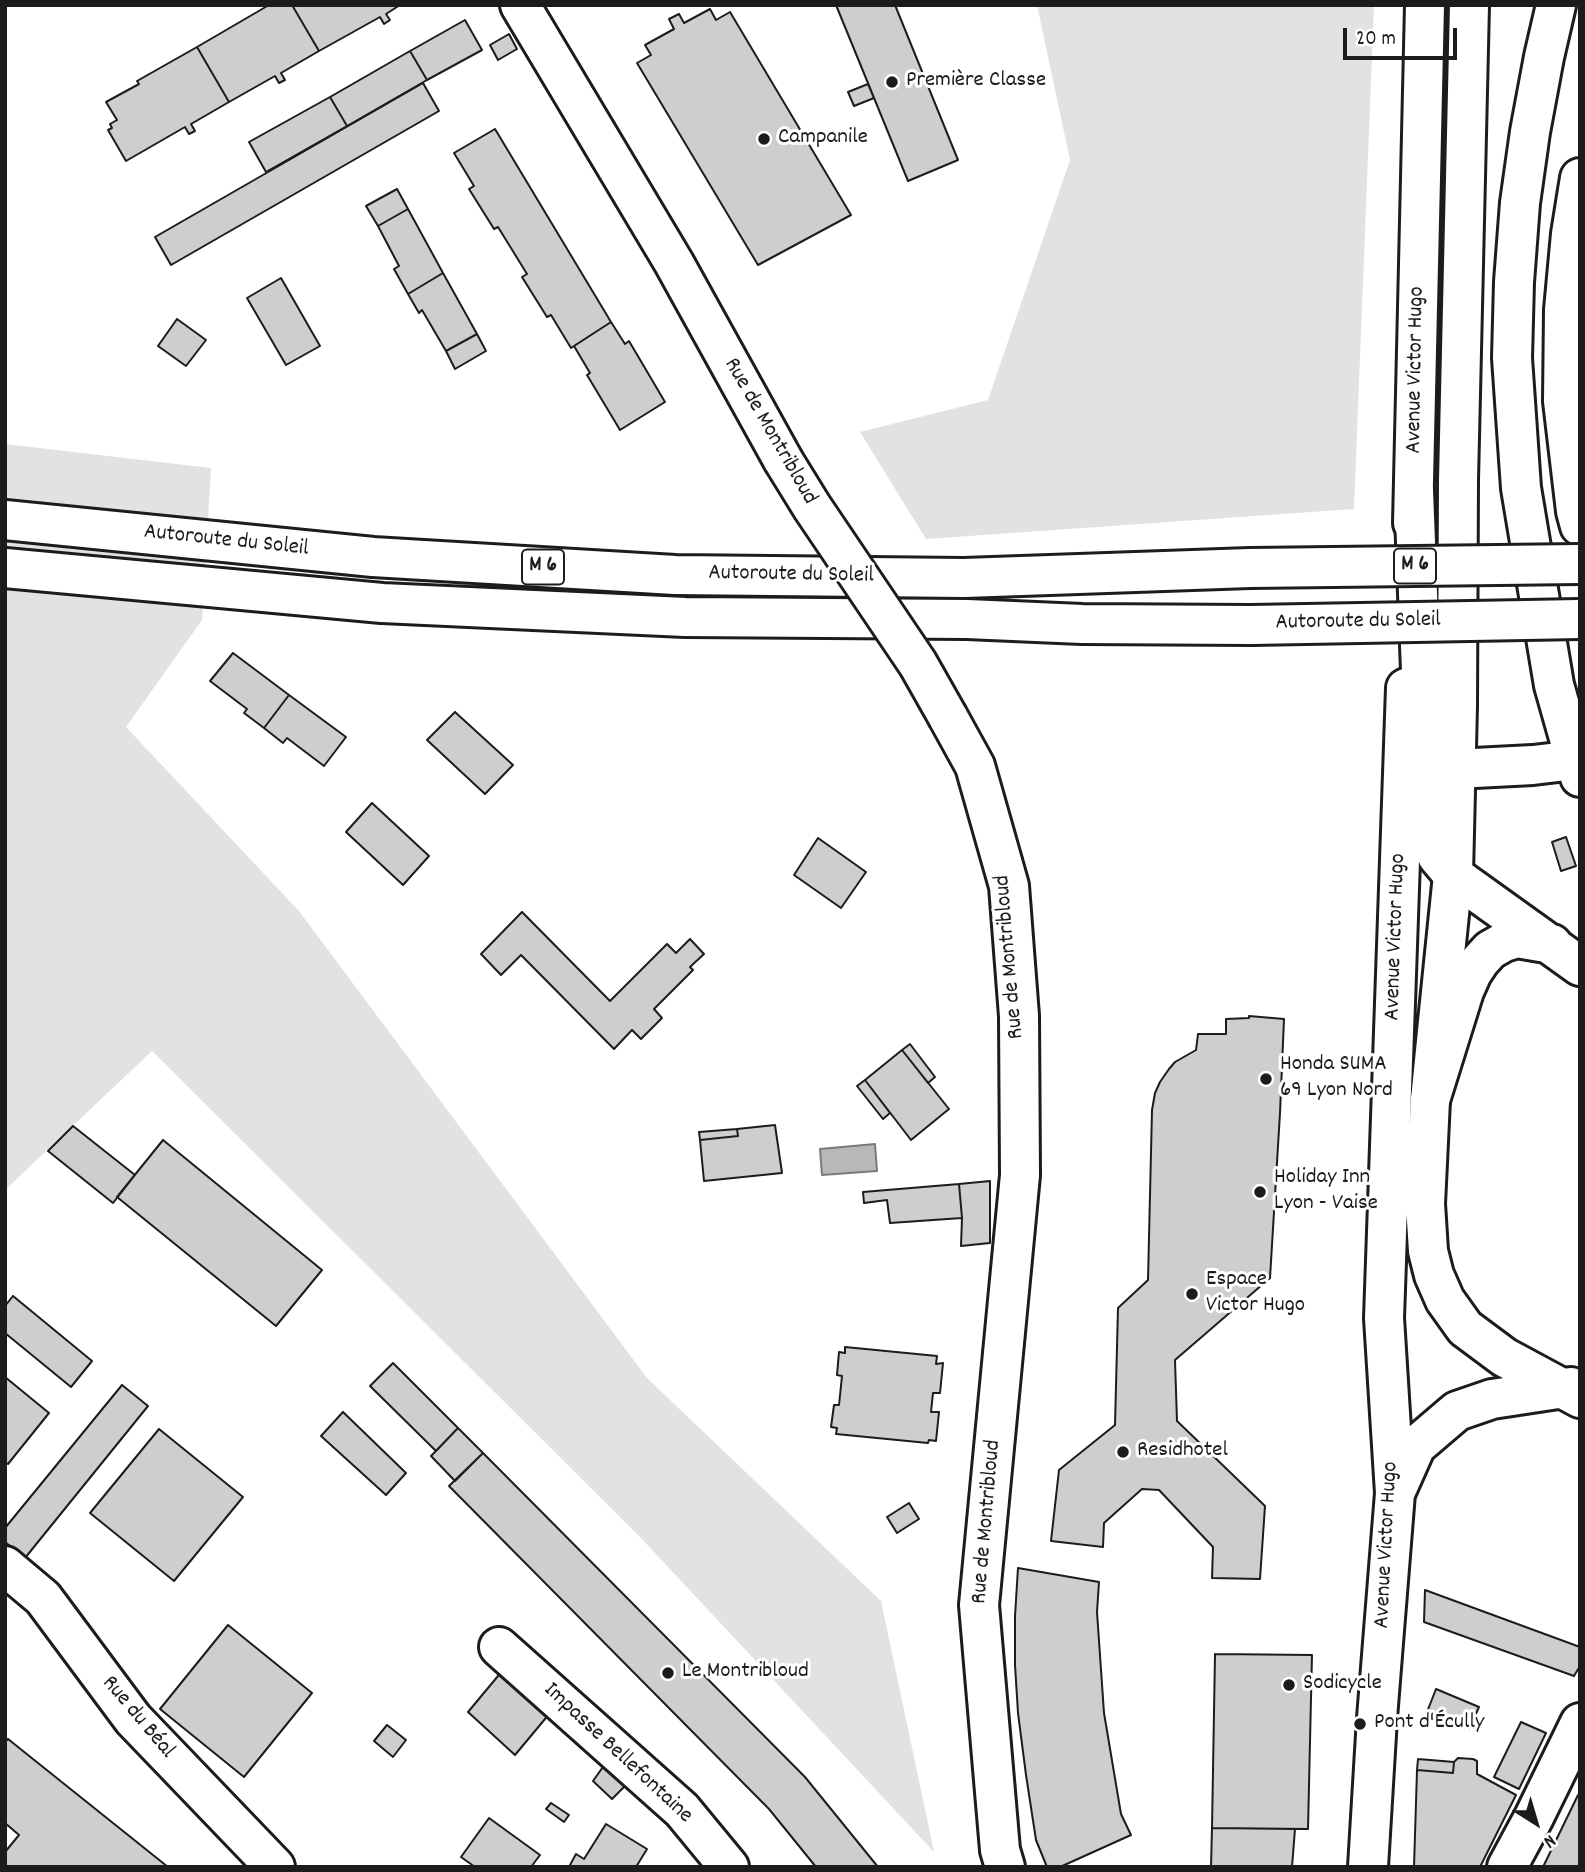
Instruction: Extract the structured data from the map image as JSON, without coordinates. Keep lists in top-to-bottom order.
{
  "streets": {
    "main road": [
      "Avenue Victor Hugo",
      "Rue de Montribloud",
      "Autoroute du Soleil",
      "M 6",
      "Rue du Béal",
      "Impasse Bellefontaine"
    ]
  },
  "places": [
    "Première Classe",
    "Campanile",
    "Honda SUMA 69 Lyon Nord",
    "Holiday Inn Lyon - Vaise",
    "Espace Victor Hugo",
    "Residhotel",
    "Le Montribloud",
    "Sodicycle",
    "Pont d'Écully"
  ],
  "scale_bar": "20 m",
  "north": "bottom right"
}
